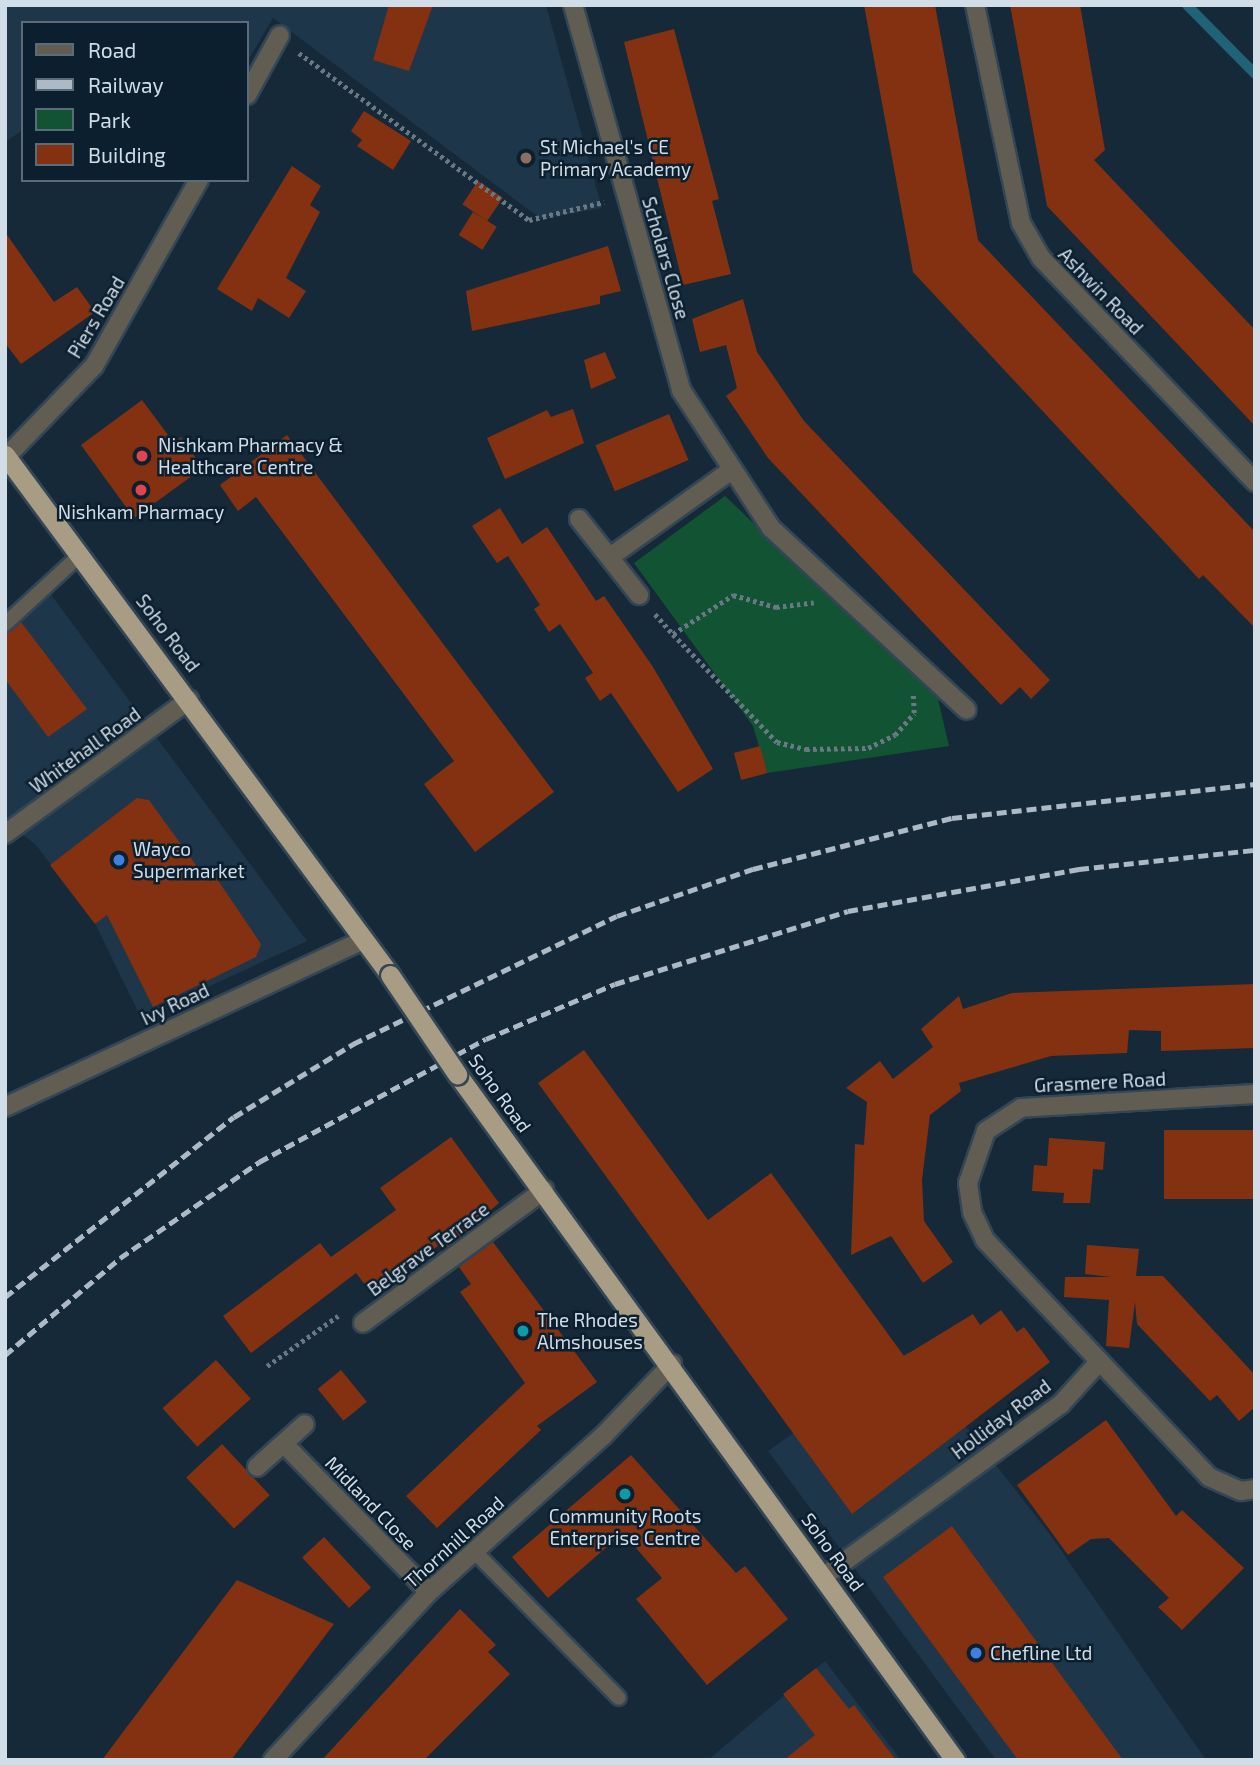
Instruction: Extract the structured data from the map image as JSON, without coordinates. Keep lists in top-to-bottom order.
{
  "streets": {
    "highway": ["Soho Road"],
    "street": [
      "Scholars Close",
      "Ashwin Road",
      "Piers Road",
      "Whitehall Road",
      "Ivy Road",
      "Grasmere Road",
      "Belgrave Terrace",
      "Holliday Road",
      "Midland Close",
      "Thornhill Road"
    ]
  },
  "crossings": [
    ["Piers Road", "Soho Road"],
    ["Soho Road", "Whitehall Road"],
    ["Soho Road", "Ivy Road"],
    ["Soho Road", "Belgrave Terrace"],
    ["Soho Road", "Holliday Road"],
    ["Soho Road", "Thornhill Road"],
    ["Grasmere Road", "Holliday Road"],
    ["Midland Close", "Thornhill Road"]
  ],
  "places": [
    "St Michael's CE Primary Academy",
    "Nishkam Pharmacy & Healthcare Centre",
    "Nishkam Pharmacy",
    "Wayco Supermarket",
    "The Rhodes Almshouses",
    "Community Roots Enterprise Centre",
    "Chefline Ltd"
  ],
  "legend": [
    "Road",
    "Railway",
    "Park",
    "Building"
  ]
}
